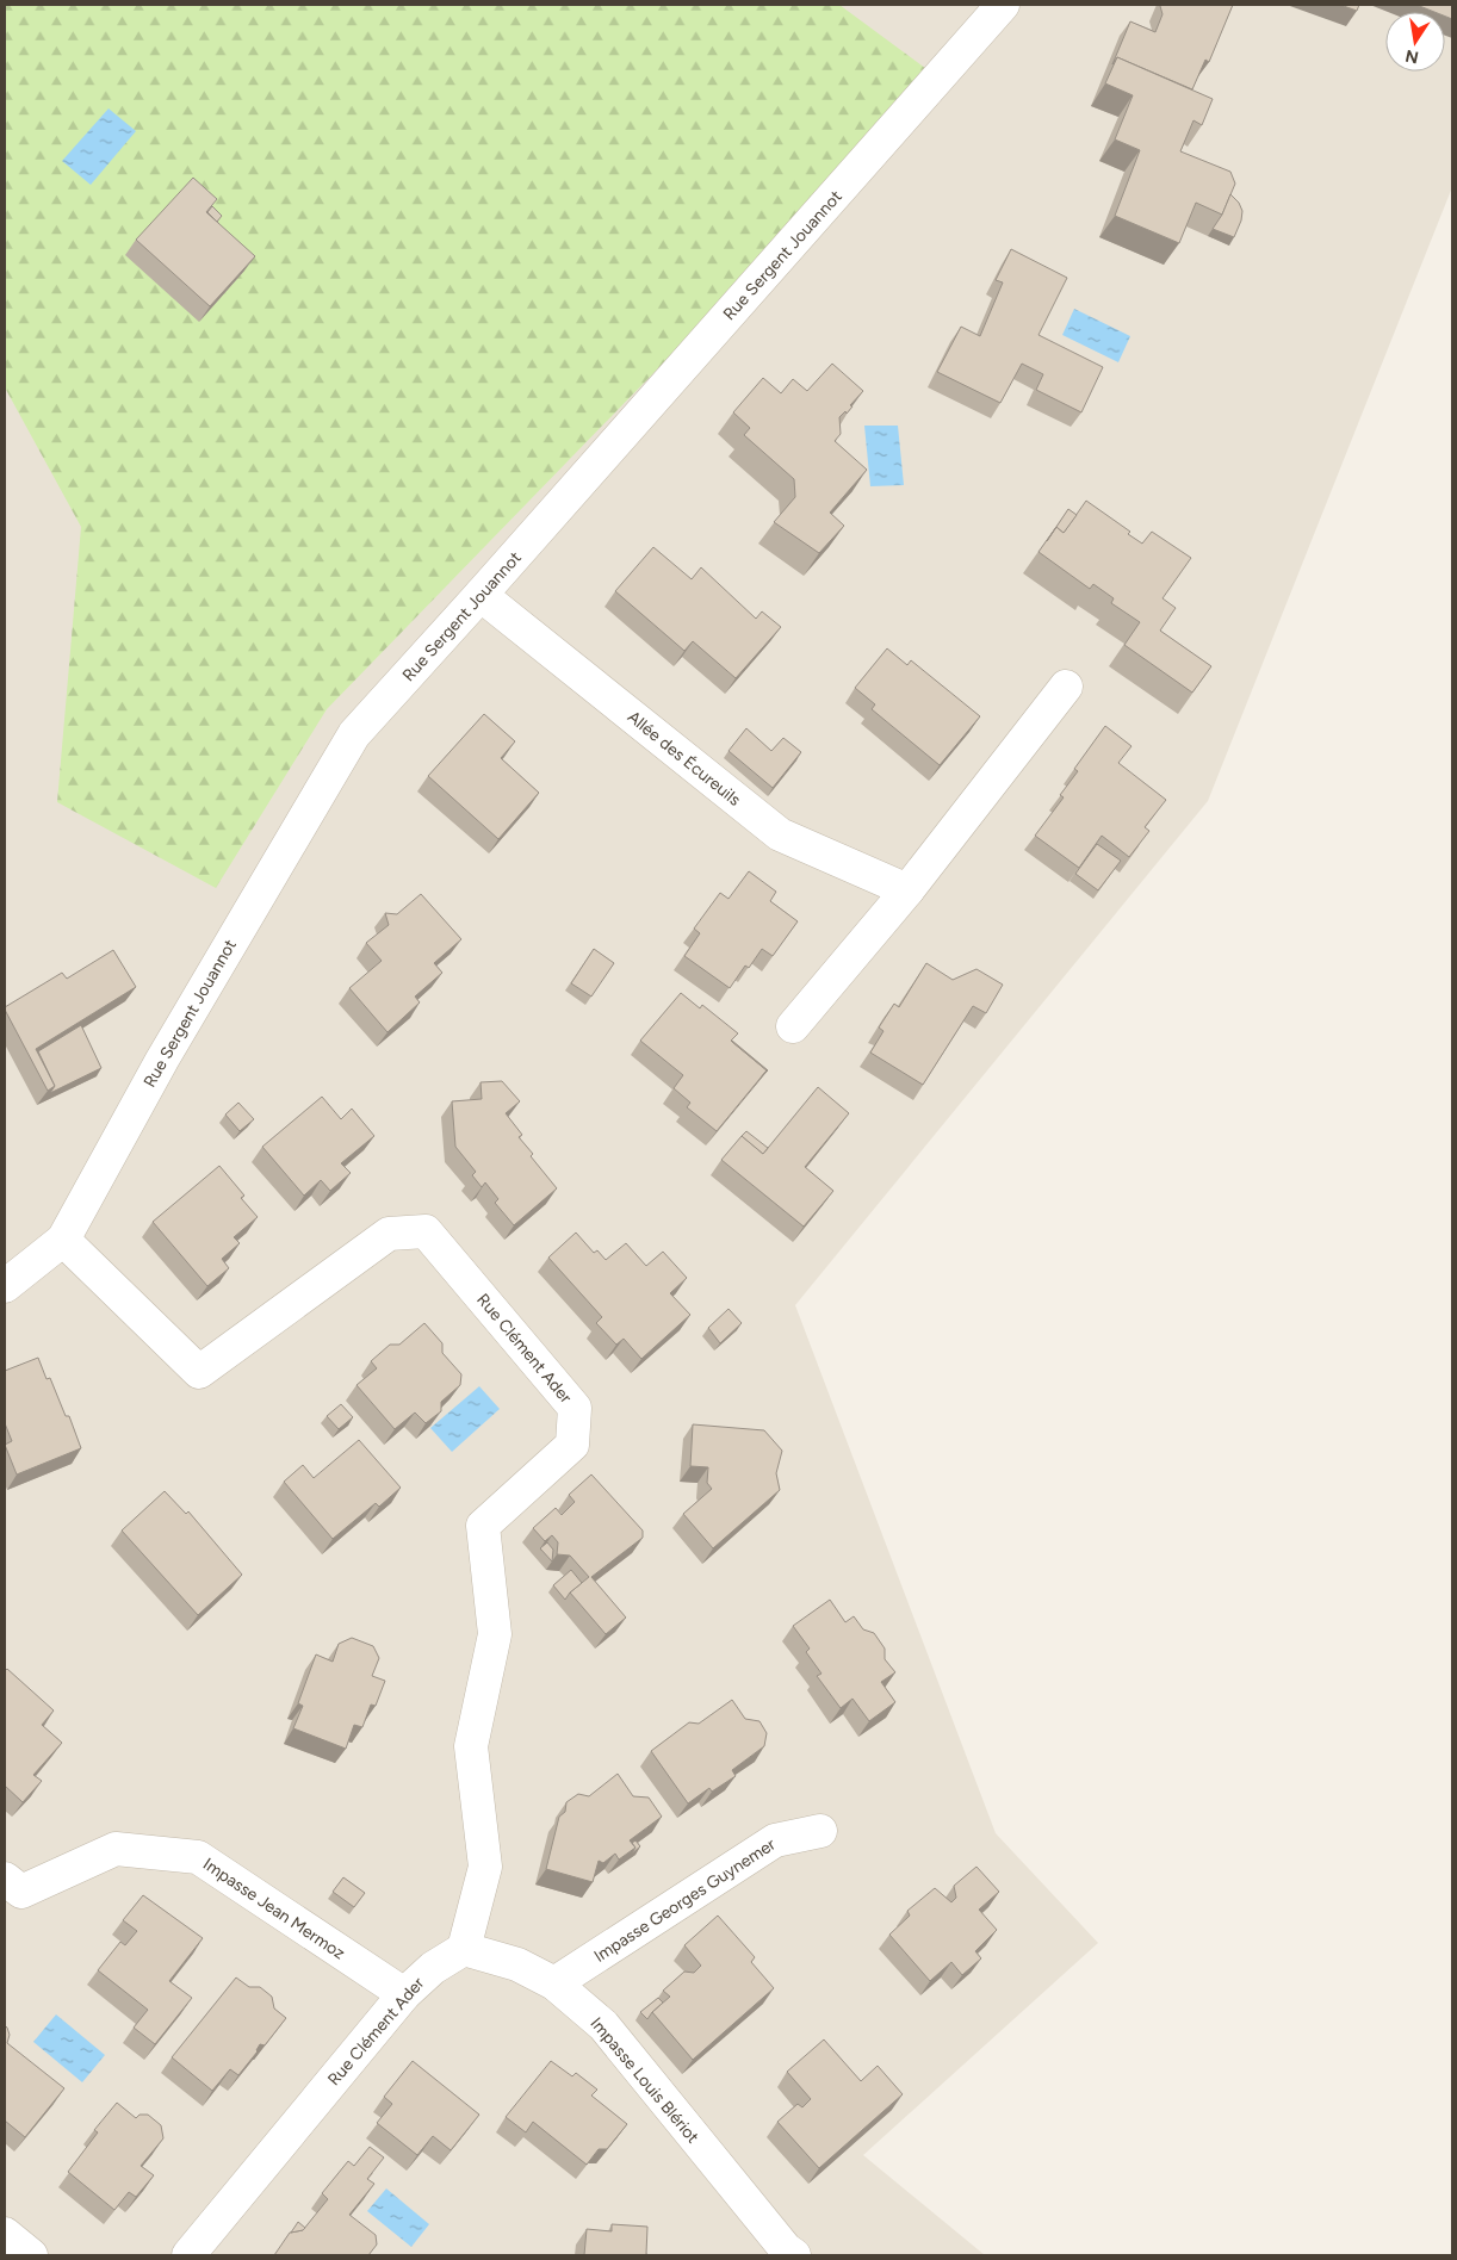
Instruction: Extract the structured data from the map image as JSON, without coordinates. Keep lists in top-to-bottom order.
{
  "streets": {
    "street": [
      "Rue Sergent Jouannot",
      "Allée des Écureuils",
      "Rue Clément Ader",
      "Impasse Georges Guynemer",
      "Impasse Jean Mermoz",
      "Impasse Louis Blériot"
    ]
  },
  "crossings": [
    ["Rue Sergent Jouannot", "Allée des Écureuils"],
    ["Rue Sergent Jouannot", "Rue Clément Ader"],
    ["Rue Clément Ader", "Impasse Jean Mermoz"],
    ["Rue Clément Ader", "Impasse Louis Blériot"],
    ["Impasse Georges Guynemer", "Impasse Louis Blériot"]
  ],
  "north": "bottom"
}
